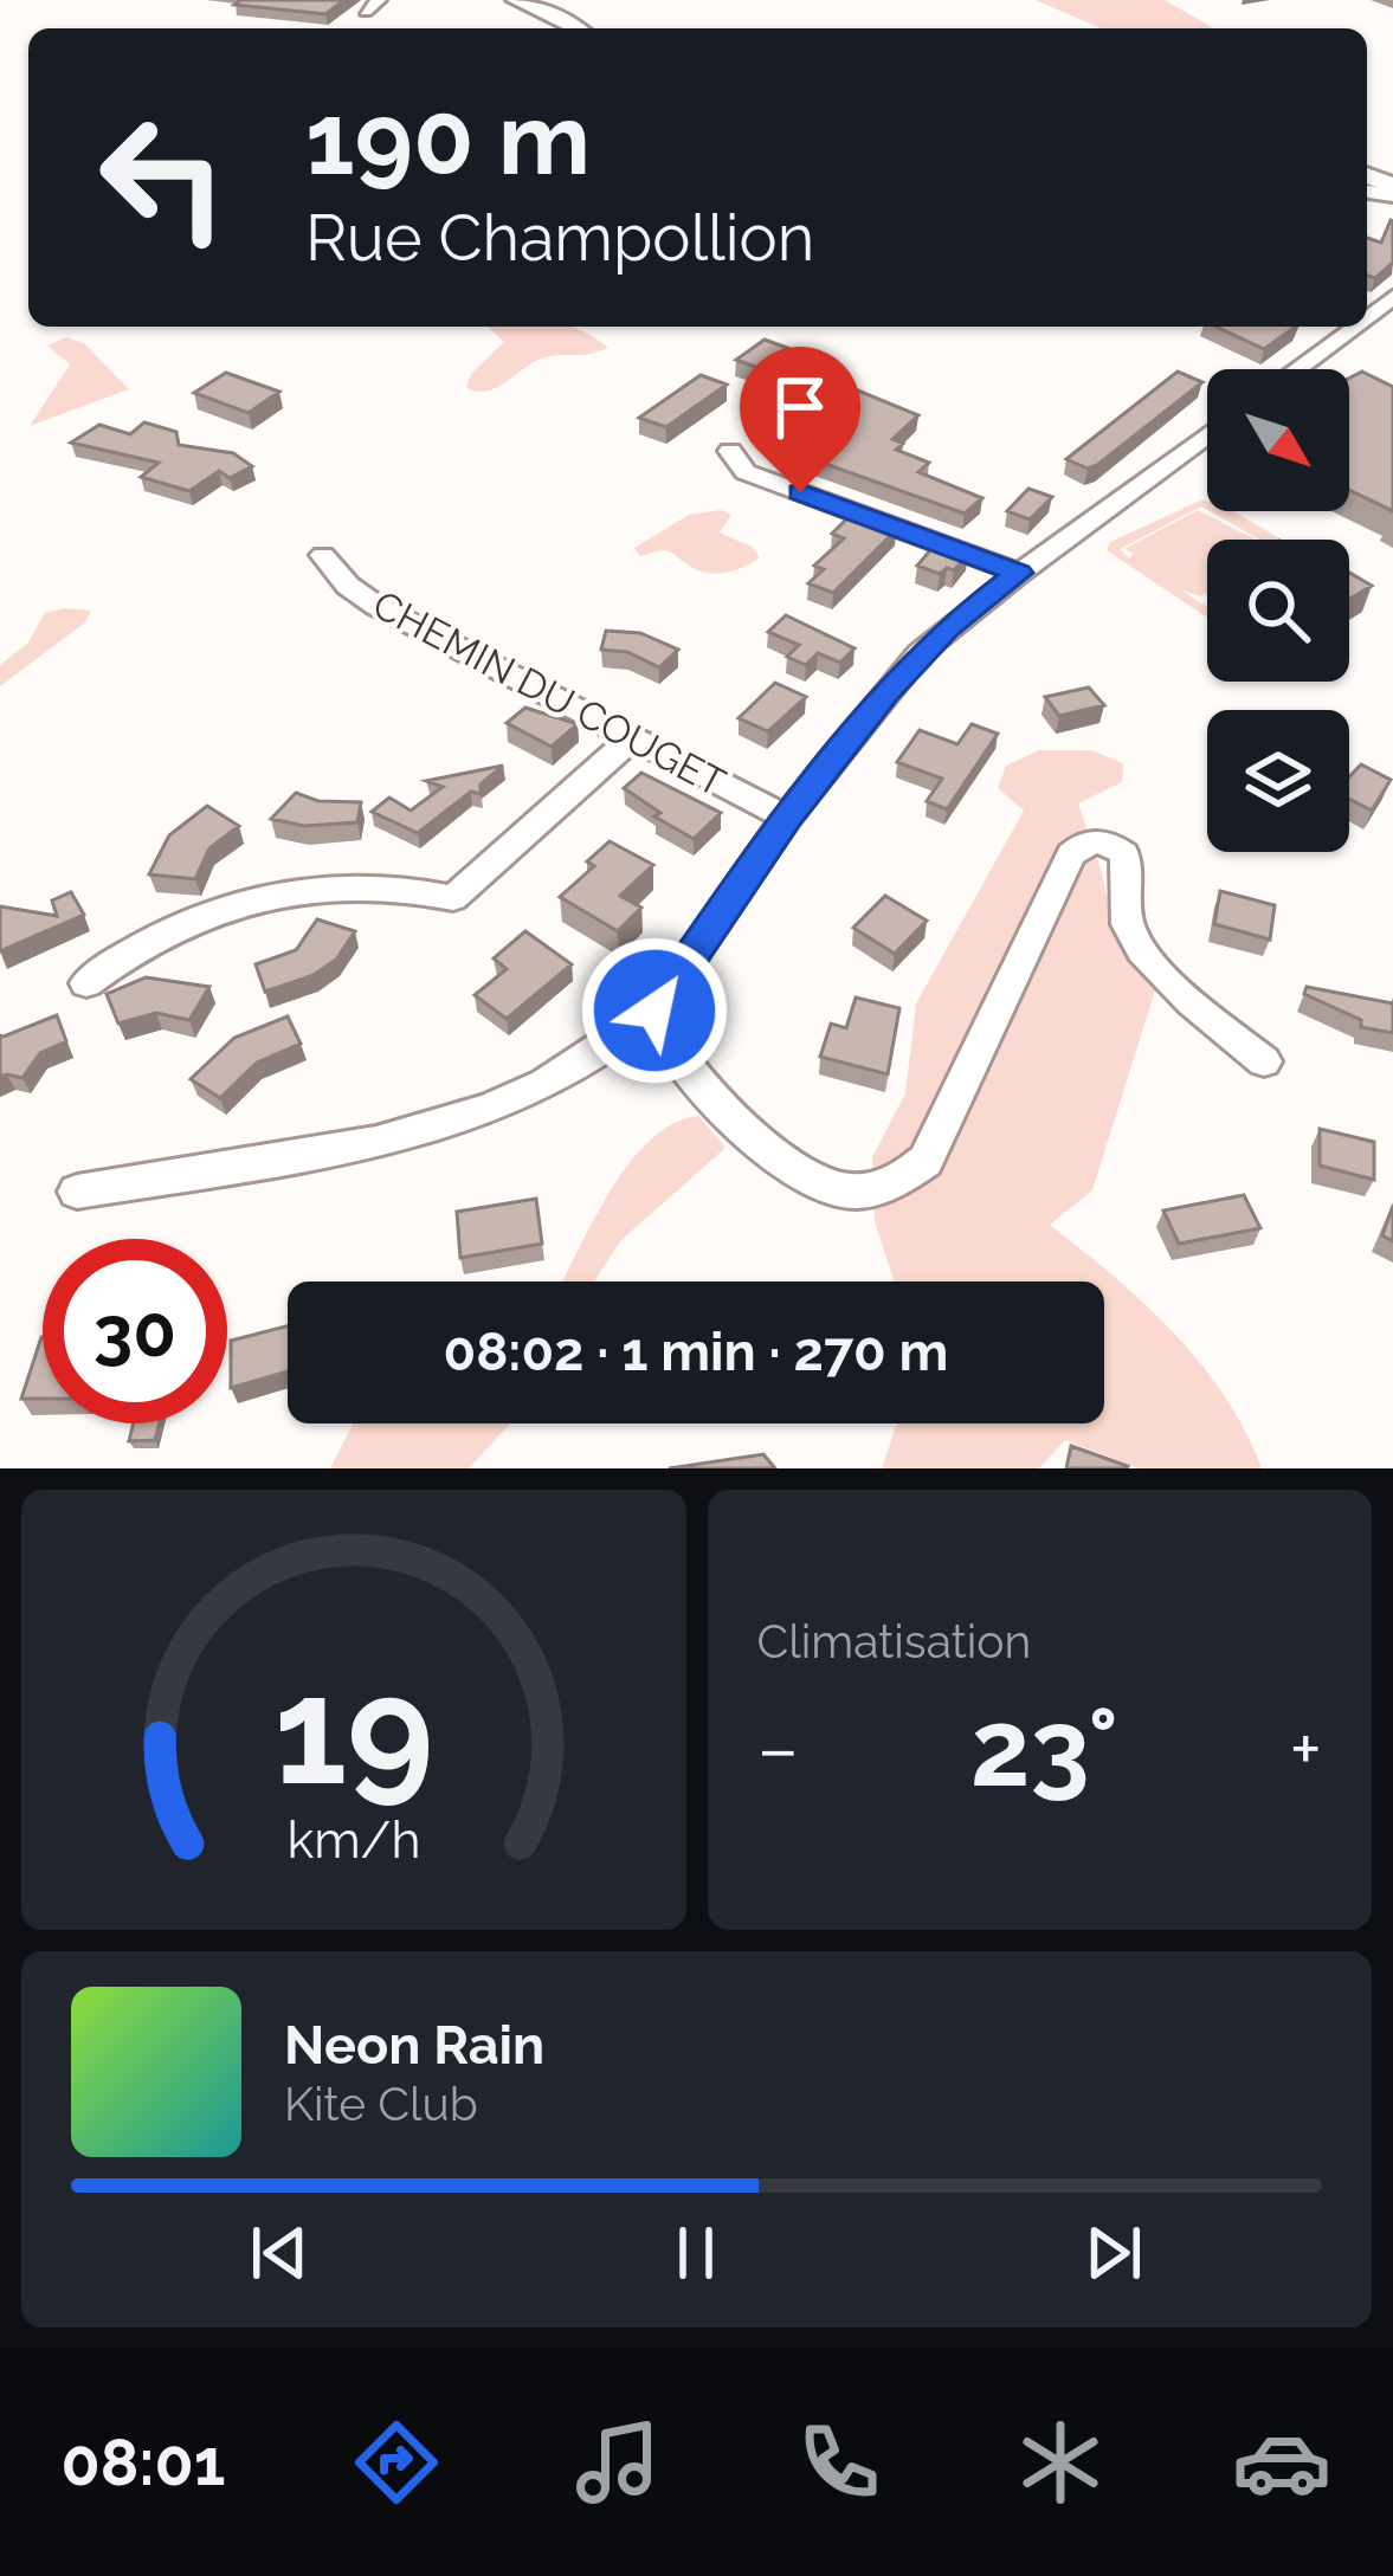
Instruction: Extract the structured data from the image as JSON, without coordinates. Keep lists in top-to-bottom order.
{
  "streets": {
    "street": ["CHEMIN DU COUGET"]
  },
  "north": "bottom right",
  "page": {
    "turn": ["190 m", "Rue Champollion"],
    "limit": "30",
    "trip": "08:02 · 1 min · 270 m",
    "tile": "Climatisation",
    "heat": ["−", "23°", "+"],
    "song": ["Neon Rain", "Kite Club"],
    "tabs": "08:01",
    "gauge": ["19", "km/h"]
  }
}
